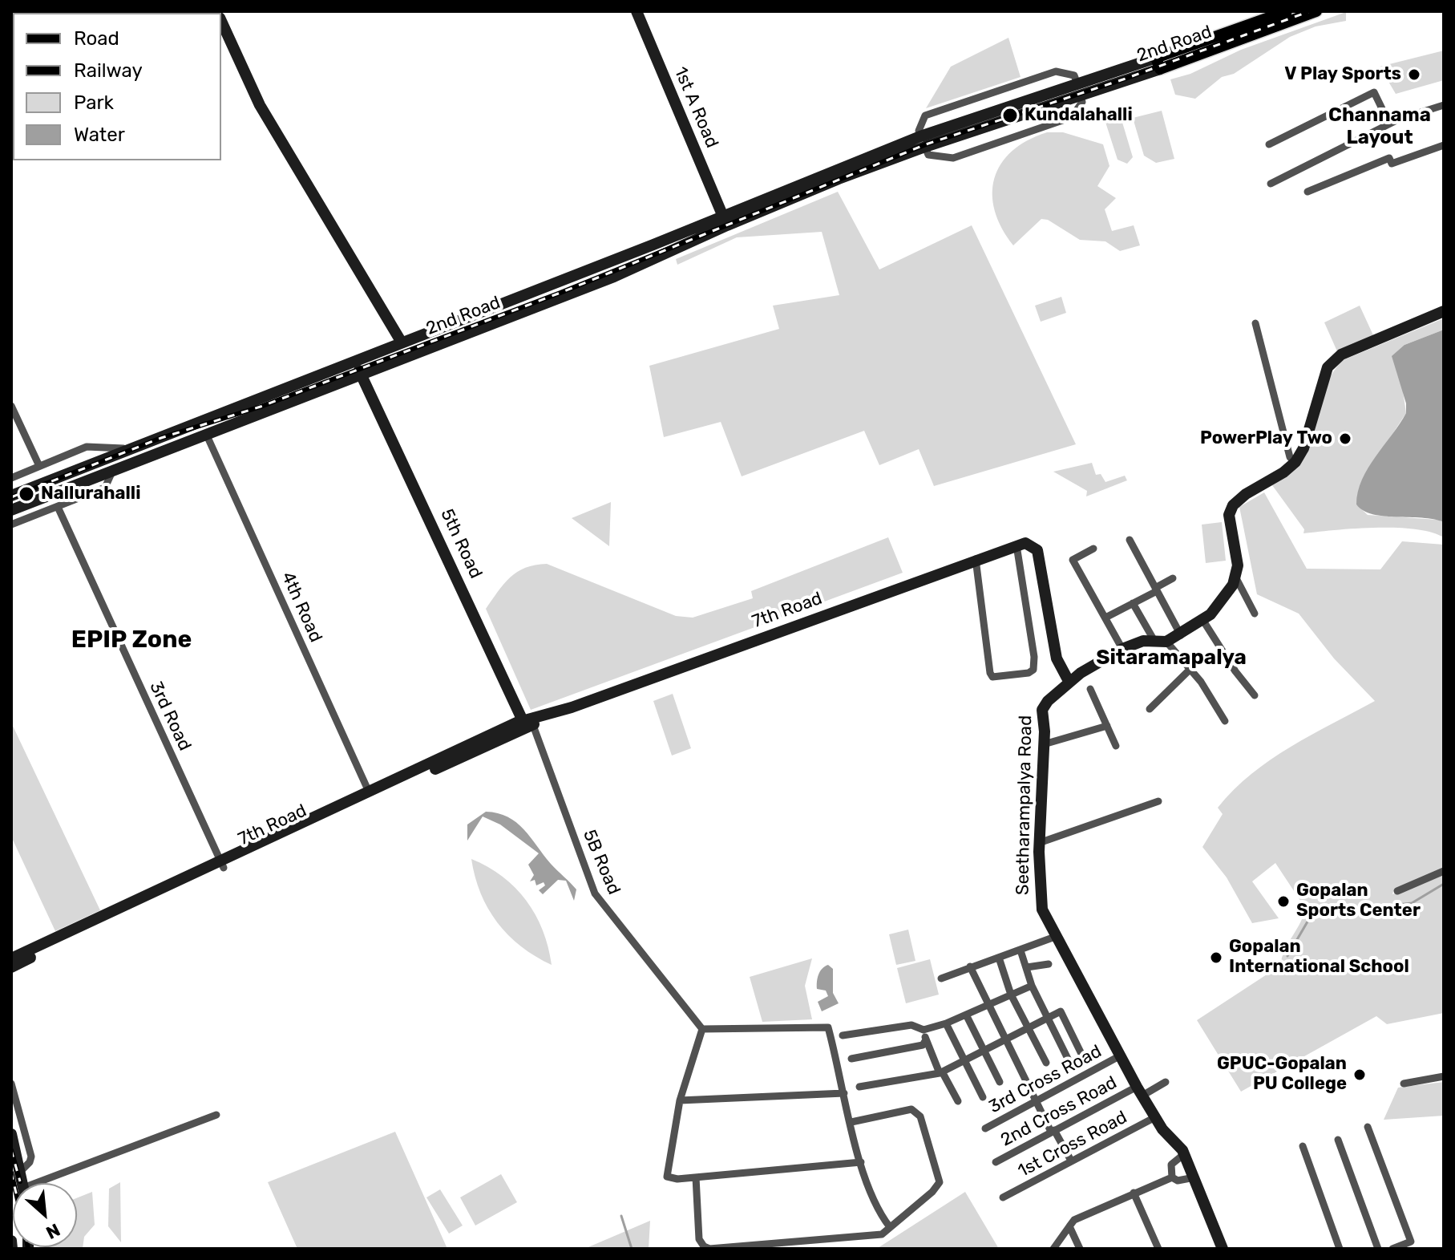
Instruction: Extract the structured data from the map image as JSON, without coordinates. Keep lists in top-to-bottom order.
{
  "streets": {
    "main road": ["2nd Road"],
    "street": [
      "1st A Road",
      "5th Road",
      "4th Road",
      "7th Road",
      "3rd Road",
      "Seetharampalya Road",
      "5B Road",
      "3rd Cross Road",
      "2nd Cross Road",
      "1st Cross Road"
    ]
  },
  "crossings": [
    ["2nd Road", "1st A Road"],
    ["2nd Road", "5th Road"],
    ["2nd Road", "4th Road"],
    ["5th Road", "7th Road"],
    ["5th Road", "5B Road"],
    ["4th Road", "7th Road"],
    ["7th Road", "3rd Road"],
    ["7th Road", "5B Road"],
    ["Seetharampalya Road", "3rd Cross Road"],
    ["Seetharampalya Road", "2nd Cross Road"],
    ["Seetharampalya Road", "1st Cross Road"]
  ],
  "districts": ["Channama Layout", "EPIP Zone", "Sitaramapalya"],
  "places": [
    "V Play Sports",
    "Kundalahalli",
    "PowerPlay Two",
    "Nallurahalli",
    "Gopalan Sports Center",
    "Gopalan International School",
    "GPUC-Gopalan PU College"
  ],
  "legend": [
    "Road",
    "Railway",
    "Park",
    "Water"
  ],
  "north": "bottom right"
}
